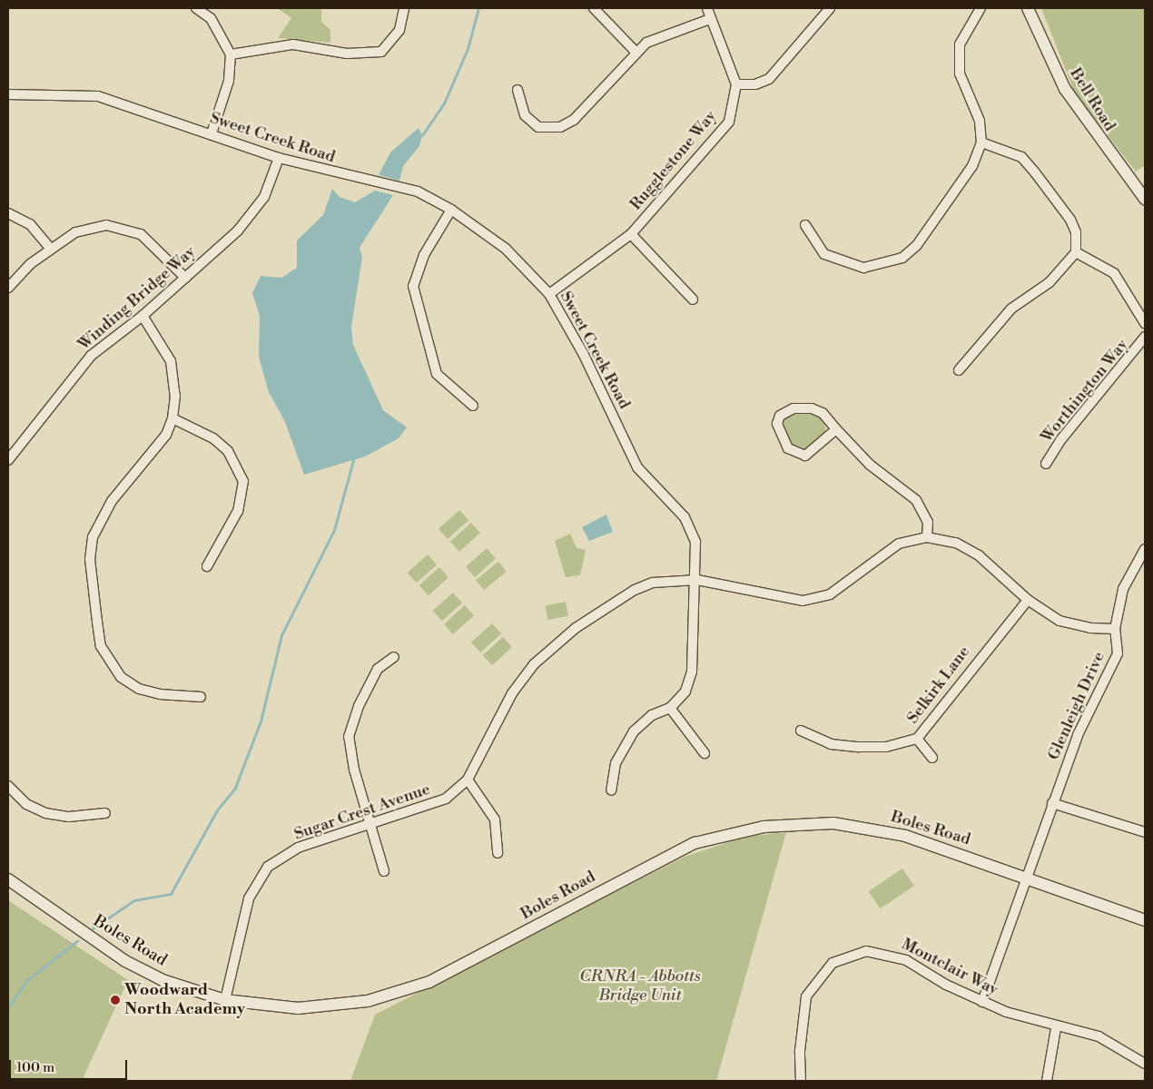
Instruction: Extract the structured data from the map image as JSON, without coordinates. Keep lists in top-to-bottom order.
{
  "streets": {
    "street": [
      "Bell Road",
      "Sweet Creek Road",
      "Rugglestone Way",
      "Winding Bridge Way",
      "Worthington Way",
      "Selkirk Lane",
      "Glenleigh Drive",
      "Sugar Crest Avenue",
      "Boles Road",
      "Montclair Way"
    ]
  },
  "crossings": [
    ["Sweet Creek Road", "Rugglestone Way"],
    ["Sweet Creek Road", "Winding Bridge Way"],
    ["Sweet Creek Road", "Sugar Crest Avenue"],
    ["Selkirk Lane", "Sugar Crest Avenue"],
    ["Glenleigh Drive", "Sugar Crest Avenue"],
    ["Glenleigh Drive", "Boles Road"],
    ["Glenleigh Drive", "Montclair Way"],
    ["Sugar Crest Avenue", "Boles Road"]
  ],
  "parks": ["CRNRA - Abbotts Bridge Unit"],
  "places": ["Woodward North Academy"],
  "scale_bar": "100 m"
}
